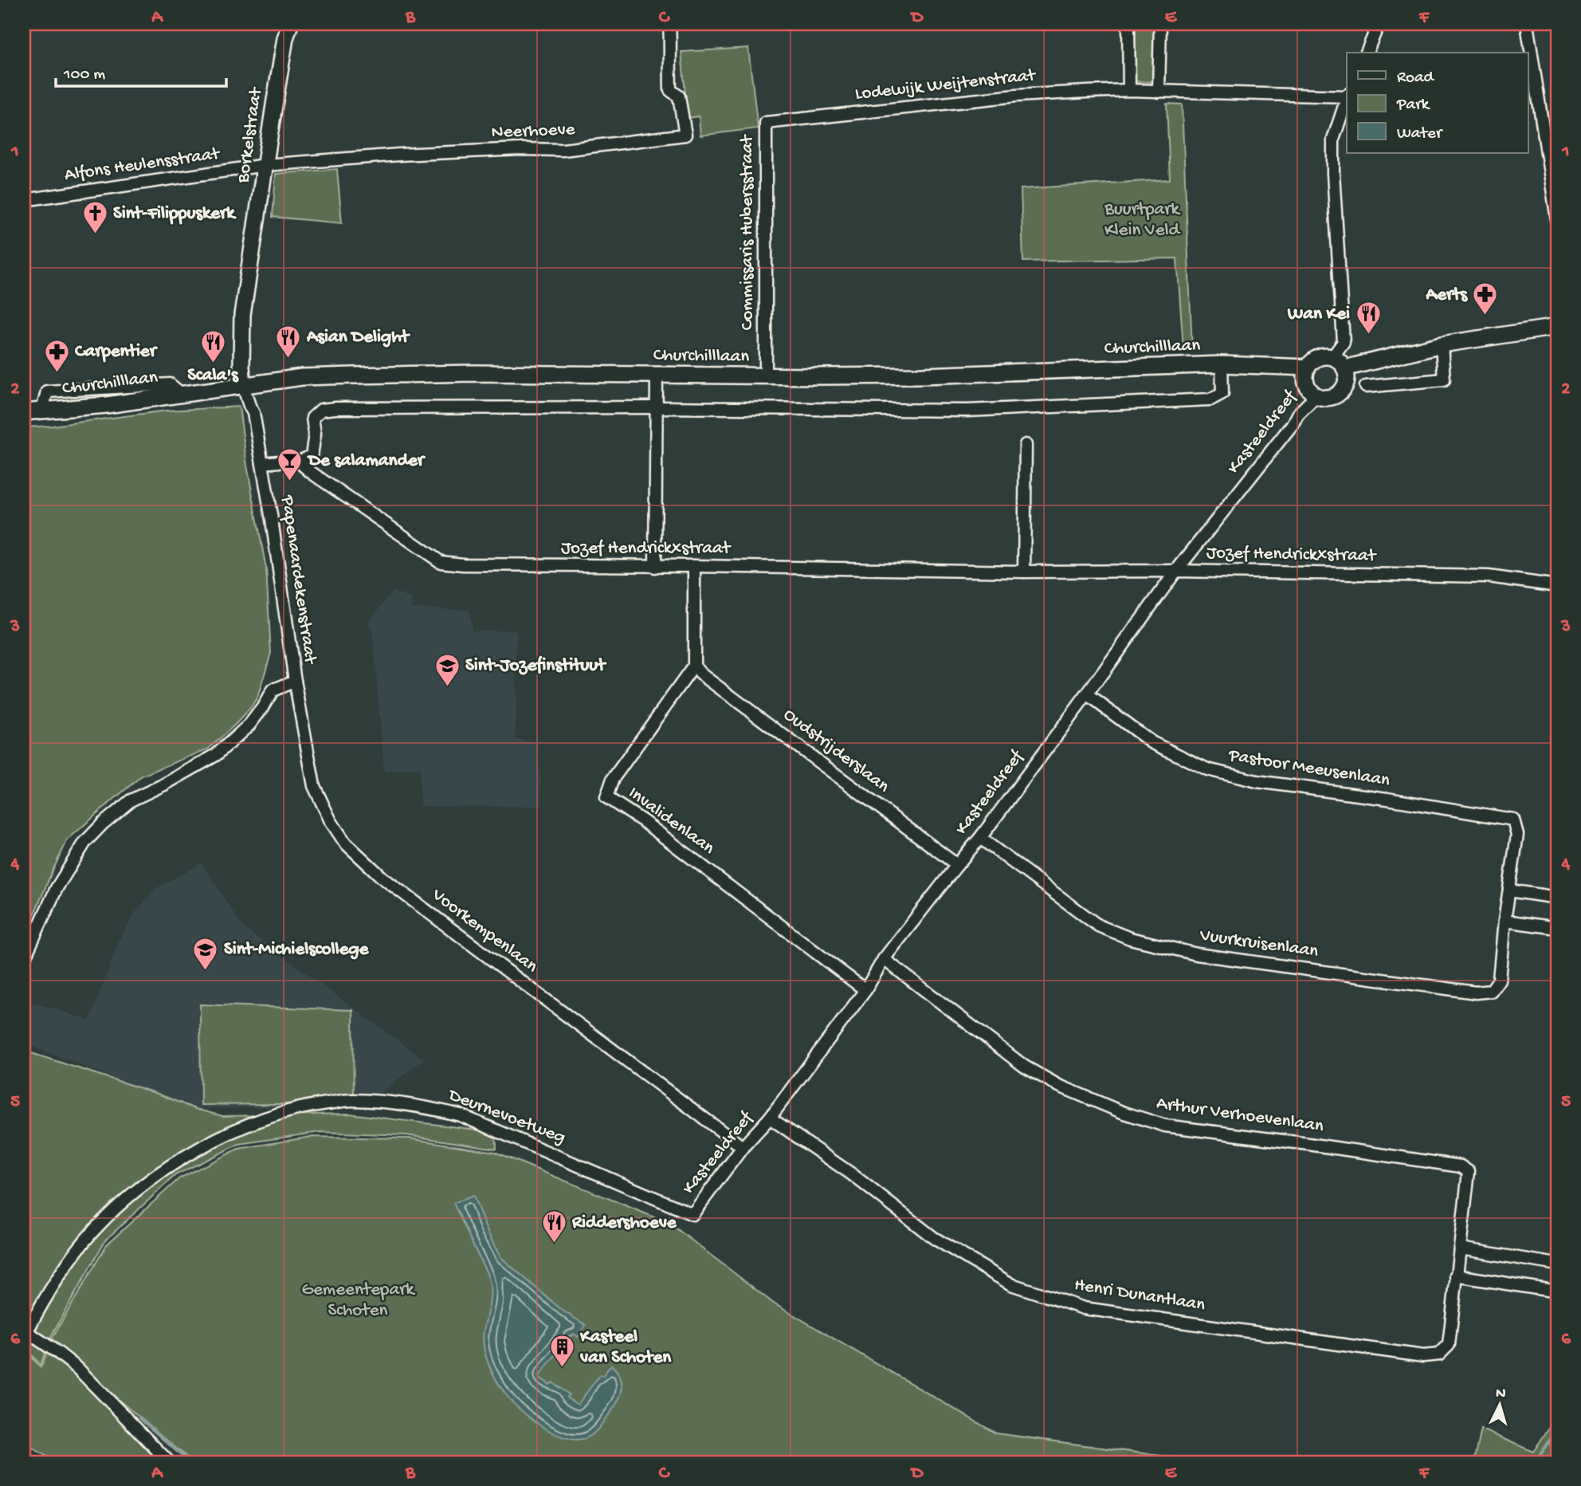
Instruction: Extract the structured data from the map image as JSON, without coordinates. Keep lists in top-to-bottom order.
{
  "streets": {
    "street": [
      "Lodewijk Weijtenstraat",
      "Neerhoeve",
      "Borkelstraat",
      "Alfons Heulensstraat",
      "Commissaris Hubersstraat",
      "Churchilllaan",
      "Kasteeldreef",
      "Jozef Hendrickxstraat",
      "Papenaardekenstraat",
      "Oudstrijderslaan",
      "Pastoor Meeusenlaan",
      "Invalidenlaan",
      "Voorkempenlaan",
      "Vuurkruisenlaan",
      "Arthur Verhoevenlaan",
      "Deurnevoetweg",
      "Henri Dunantlaan"
    ]
  },
  "crossings": [
    ["Lodewijk Weijtenstraat", "Commissaris Hubersstraat"],
    ["Neerhoeve", "Borkelstraat"],
    ["Neerhoeve", "Alfons Heulensstraat"],
    ["Borkelstraat", "Alfons Heulensstraat"],
    ["Borkelstraat", "Churchilllaan"],
    ["Borkelstraat", "Papenaardekenstraat"],
    ["Commissaris Hubersstraat", "Churchilllaan"],
    ["Churchilllaan", "Kasteeldreef"],
    ["Churchilllaan", "Jozef Hendrickxstraat"],
    ["Churchilllaan", "Papenaardekenstraat"],
    ["Kasteeldreef", "Jozef Hendrickxstraat"],
    ["Kasteeldreef", "Oudstrijderslaan"],
    ["Kasteeldreef", "Pastoor Meeusenlaan"],
    ["Kasteeldreef", "Invalidenlaan"],
    ["Kasteeldreef", "Voorkempenlaan"],
    ["Kasteeldreef", "Vuurkruisenlaan"],
    ["Kasteeldreef", "Arthur Verhoevenlaan"],
    ["Kasteeldreef", "Deurnevoetweg"],
    ["Kasteeldreef", "Henri Dunantlaan"],
    ["Papenaardekenstraat", "Voorkempenlaan"],
    ["Oudstrijderslaan", "Invalidenlaan"],
    ["Pastoor Meeusenlaan", "Vuurkruisenlaan"],
    ["Arthur Verhoevenlaan", "Henri Dunantlaan"]
  ],
  "parks": ["Buurtpark Klein Veld", "Gemeentepark Schoten"],
  "places": {
    "church": ["Sint-Filippuskerk"],
    "pharmacy": ["Aerts", "Carpentier"],
    "restaurant": [
      "Wan Kei",
      "Asian Delight",
      "Scala's",
      "Riddershoeve"
    ],
    "bar": ["De salamander"],
    "school or university": ["Sint-Jozefinstituut", "Sint-Michielscollege"],
    "building": ["Kasteel van Schoten"]
  },
  "legend": ["Road", "Park", "Water"],
  "scale_bar": "100 m",
  "north": "top",
  "grid": {
    "columns": [
      "A",
      "B",
      "C",
      "D",
      "E",
      "F"
    ],
    "rows": [
      "1",
      "2",
      "3",
      "4",
      "5",
      "6"
    ]
  }
}
